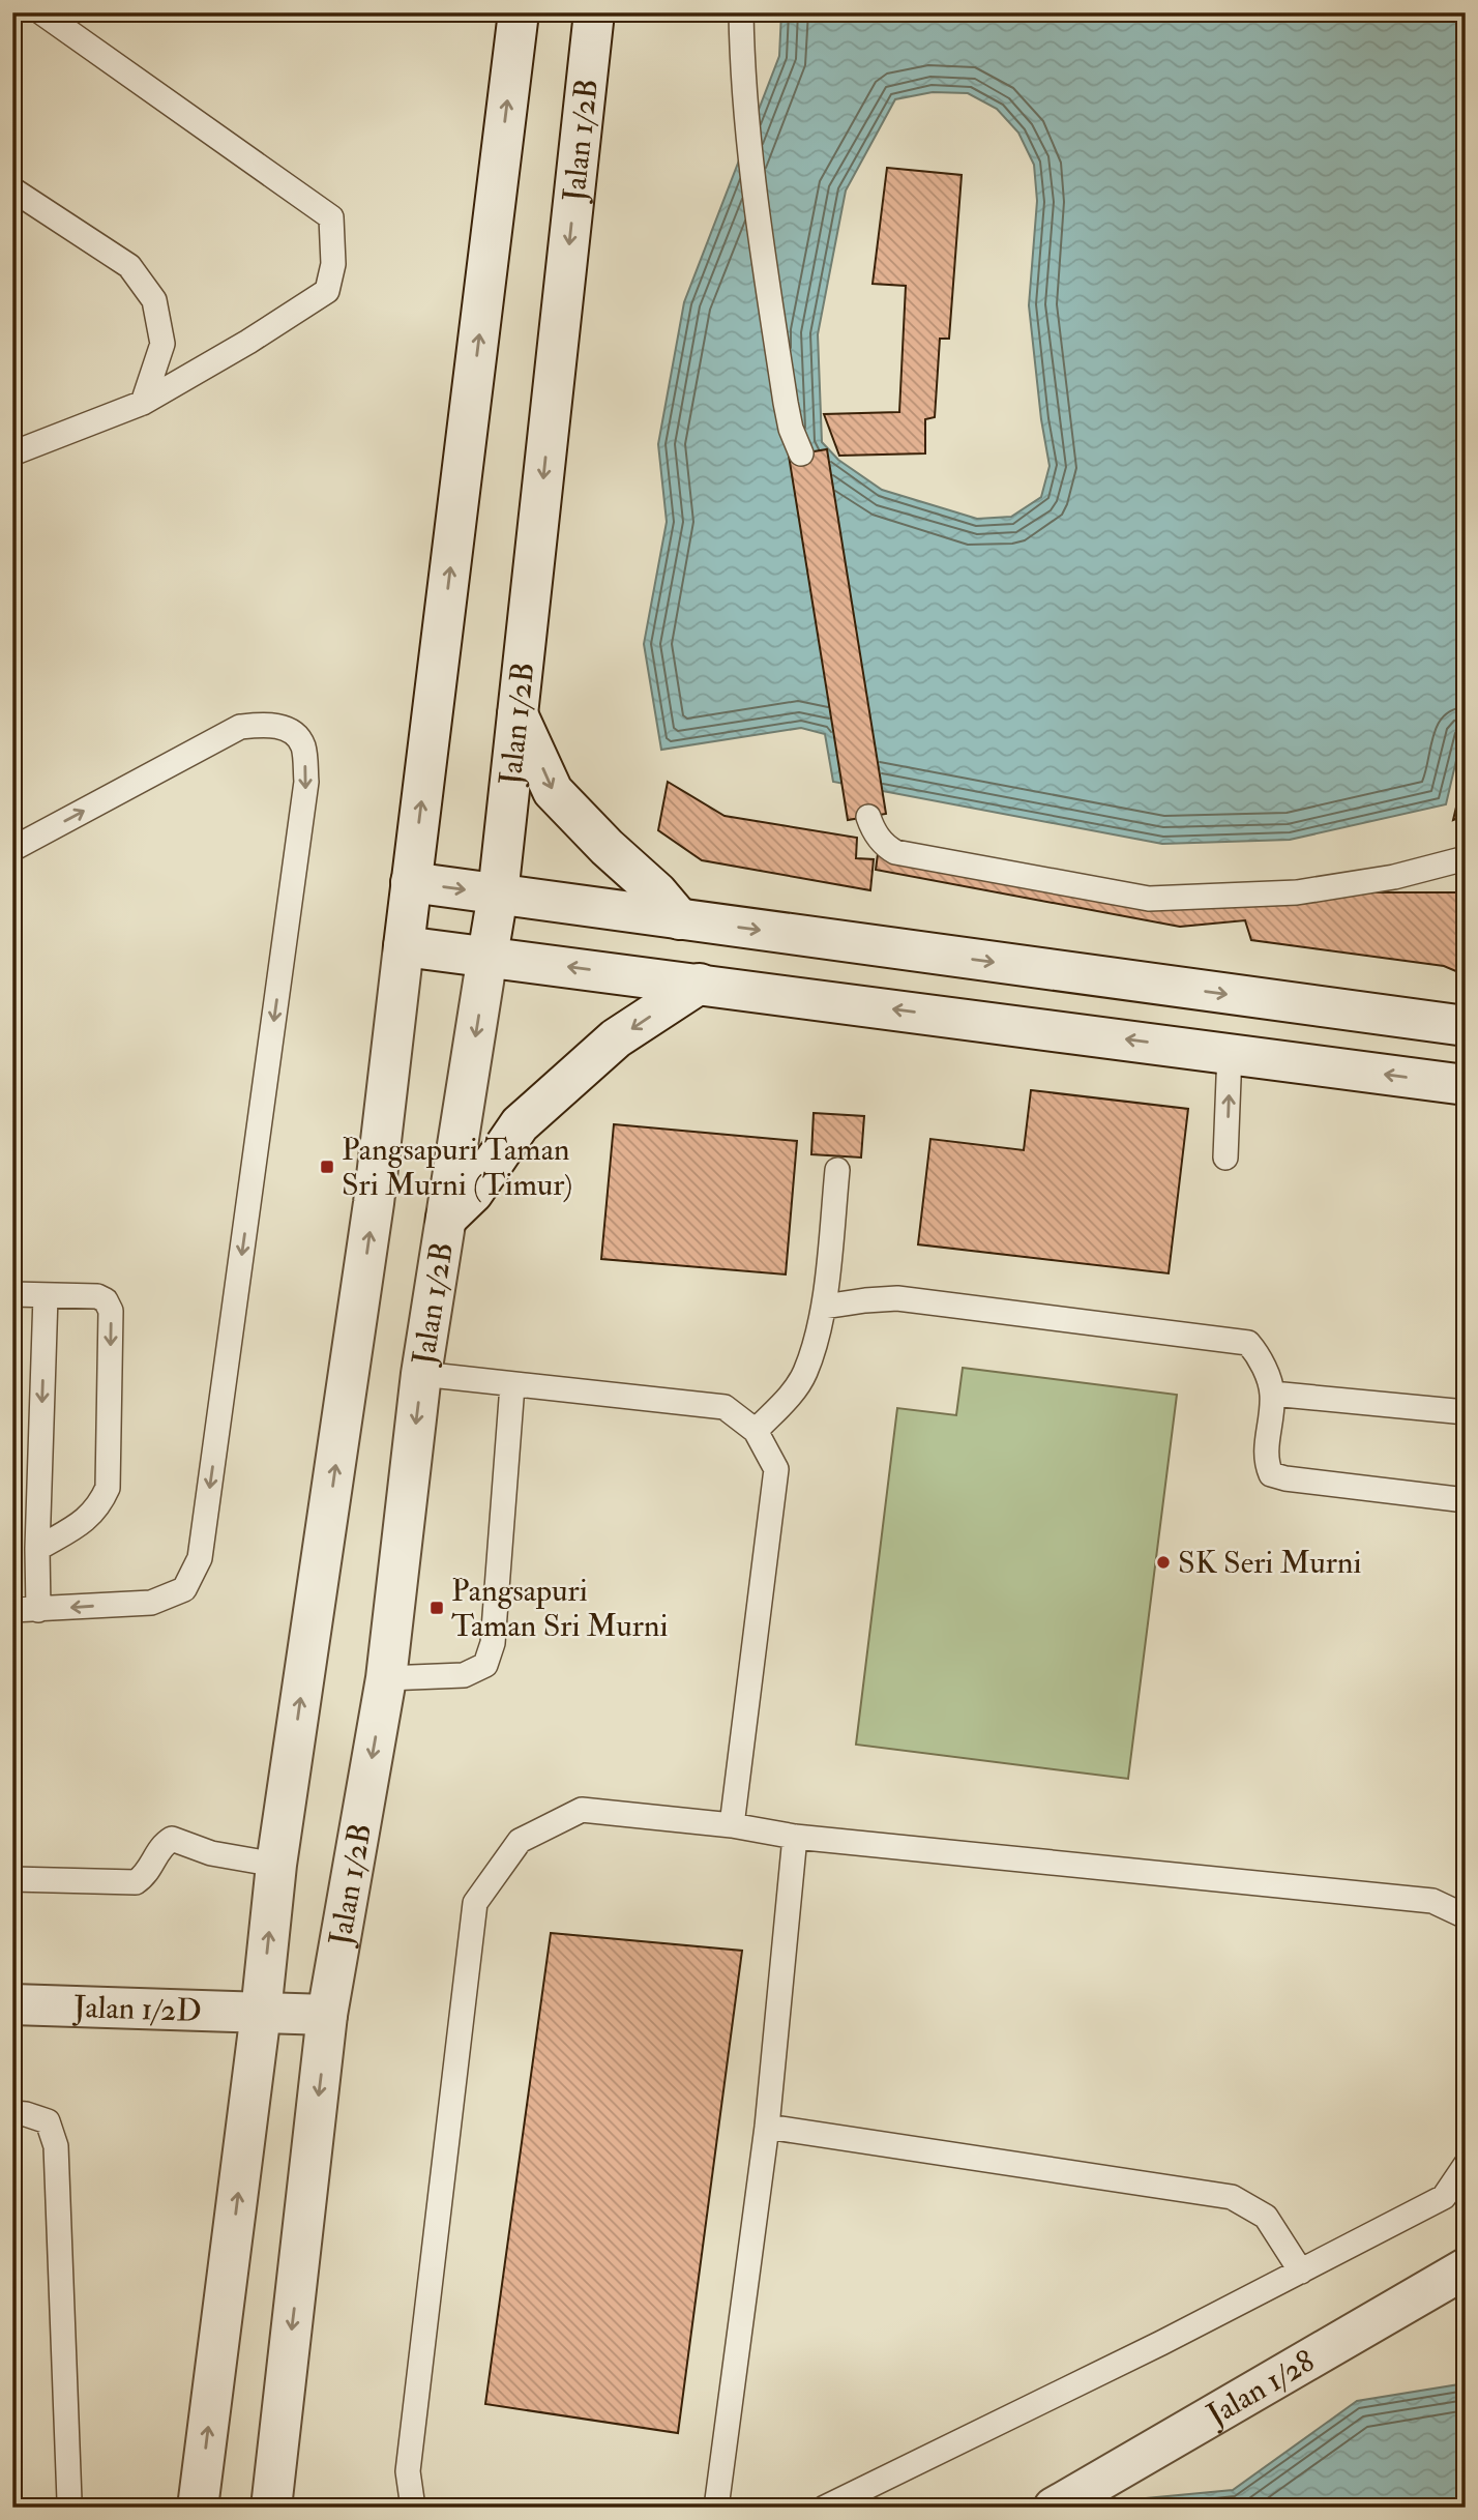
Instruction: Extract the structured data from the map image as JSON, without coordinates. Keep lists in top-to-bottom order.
{
  "streets": {
    "street": ["Jalan 1/2B", "Jalan 1/2D", "Jalan 1/28"]
  },
  "crossings": [
    ["Jalan 1/2B", "Jalan 1/2D"]
  ],
  "places": {
    "transit": ["Pangsapuri Taman Sri Murni (Timur)", "Pangsapuri Taman Sri Murni"],
    "other": ["SK Seri Murni"]
  }
}
